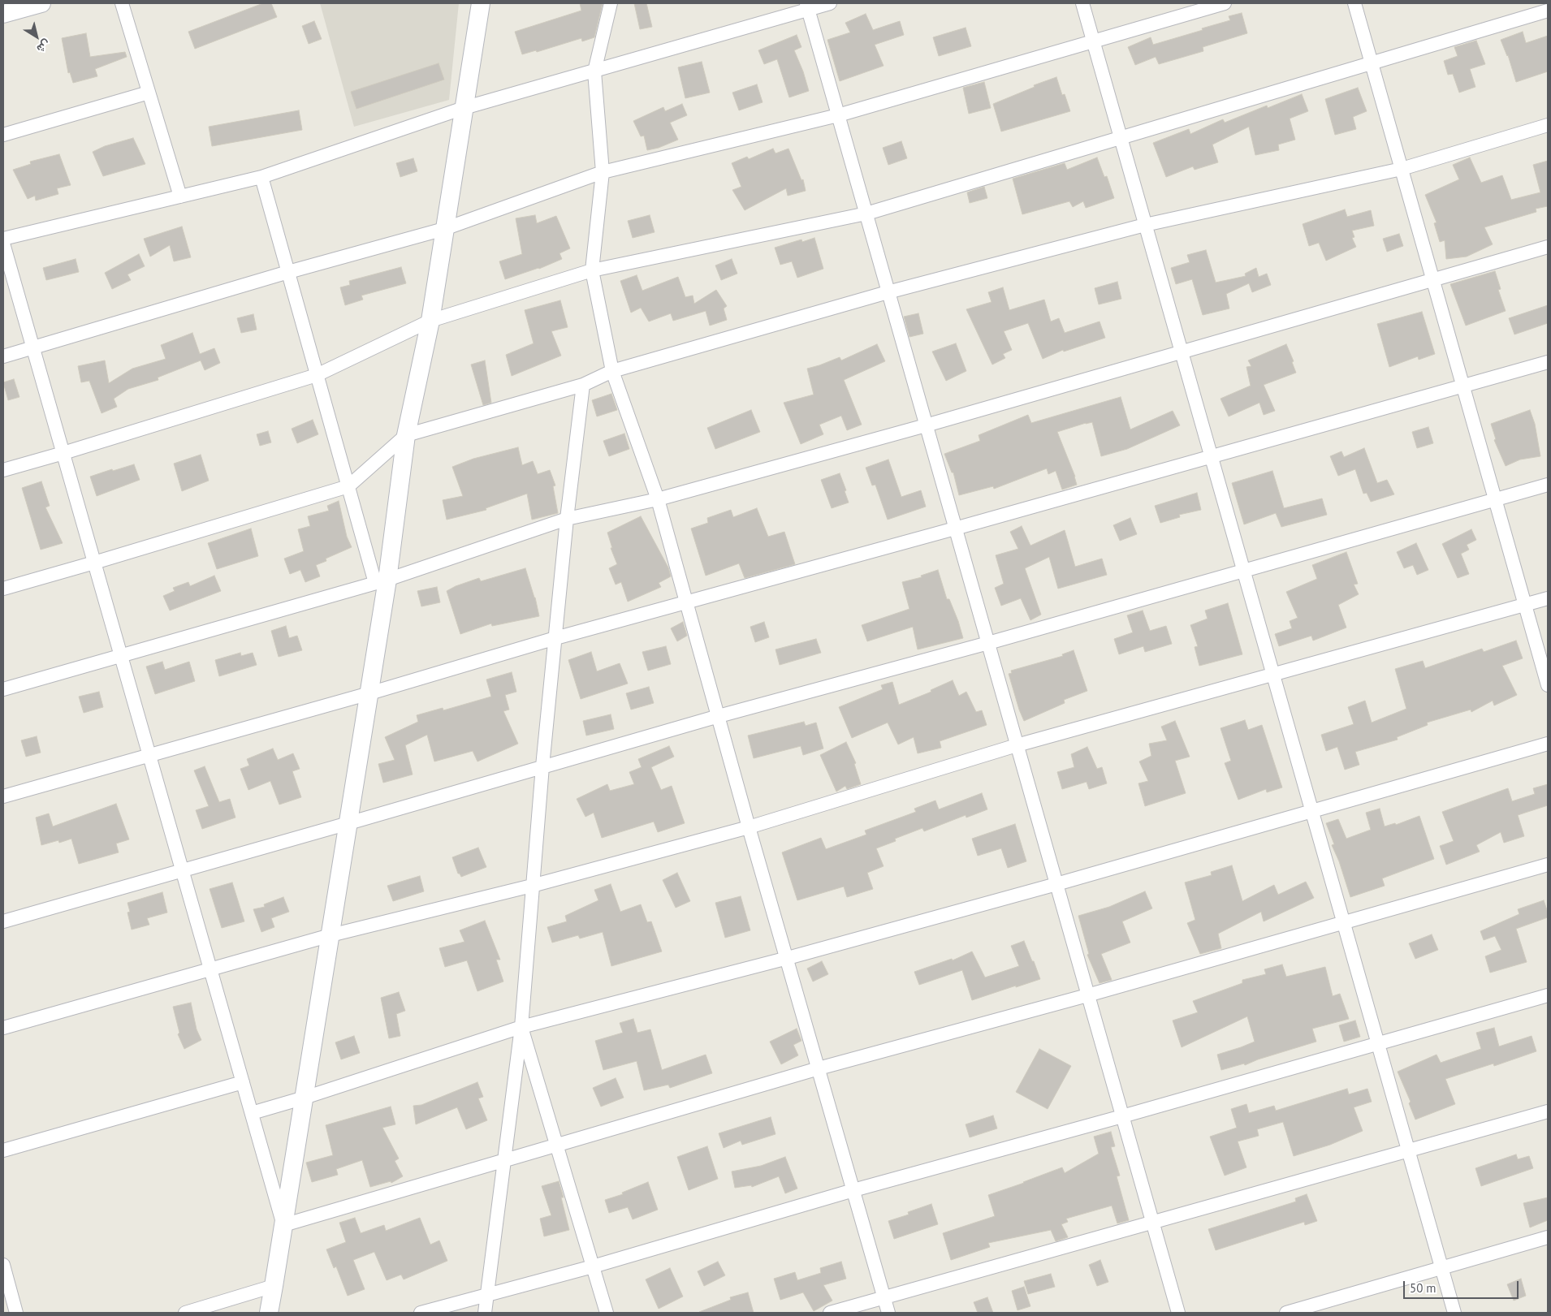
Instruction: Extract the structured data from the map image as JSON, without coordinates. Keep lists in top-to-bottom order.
{
  "scale_bar": "50 m",
  "north": "bottom right"
}
